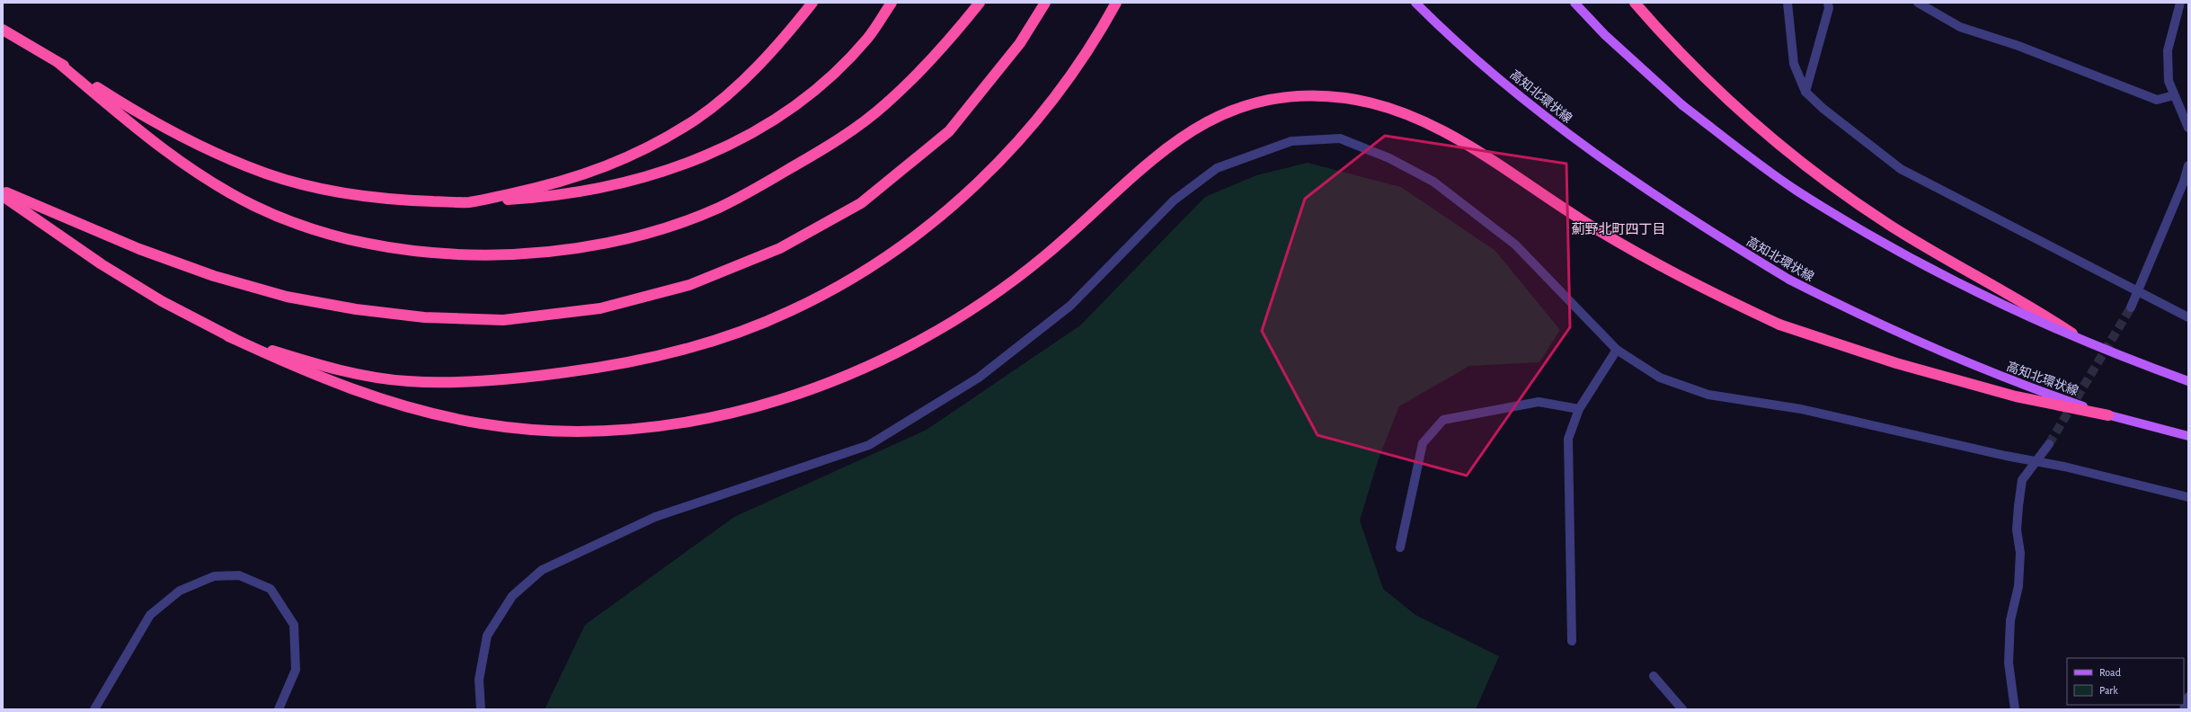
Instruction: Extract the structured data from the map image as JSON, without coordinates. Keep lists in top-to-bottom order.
{
  "streets": {
    "main road": ["高知北環状線"]
  },
  "districts": ["薊野北町四丁目"],
  "legend": ["Road", "Park"]
}
